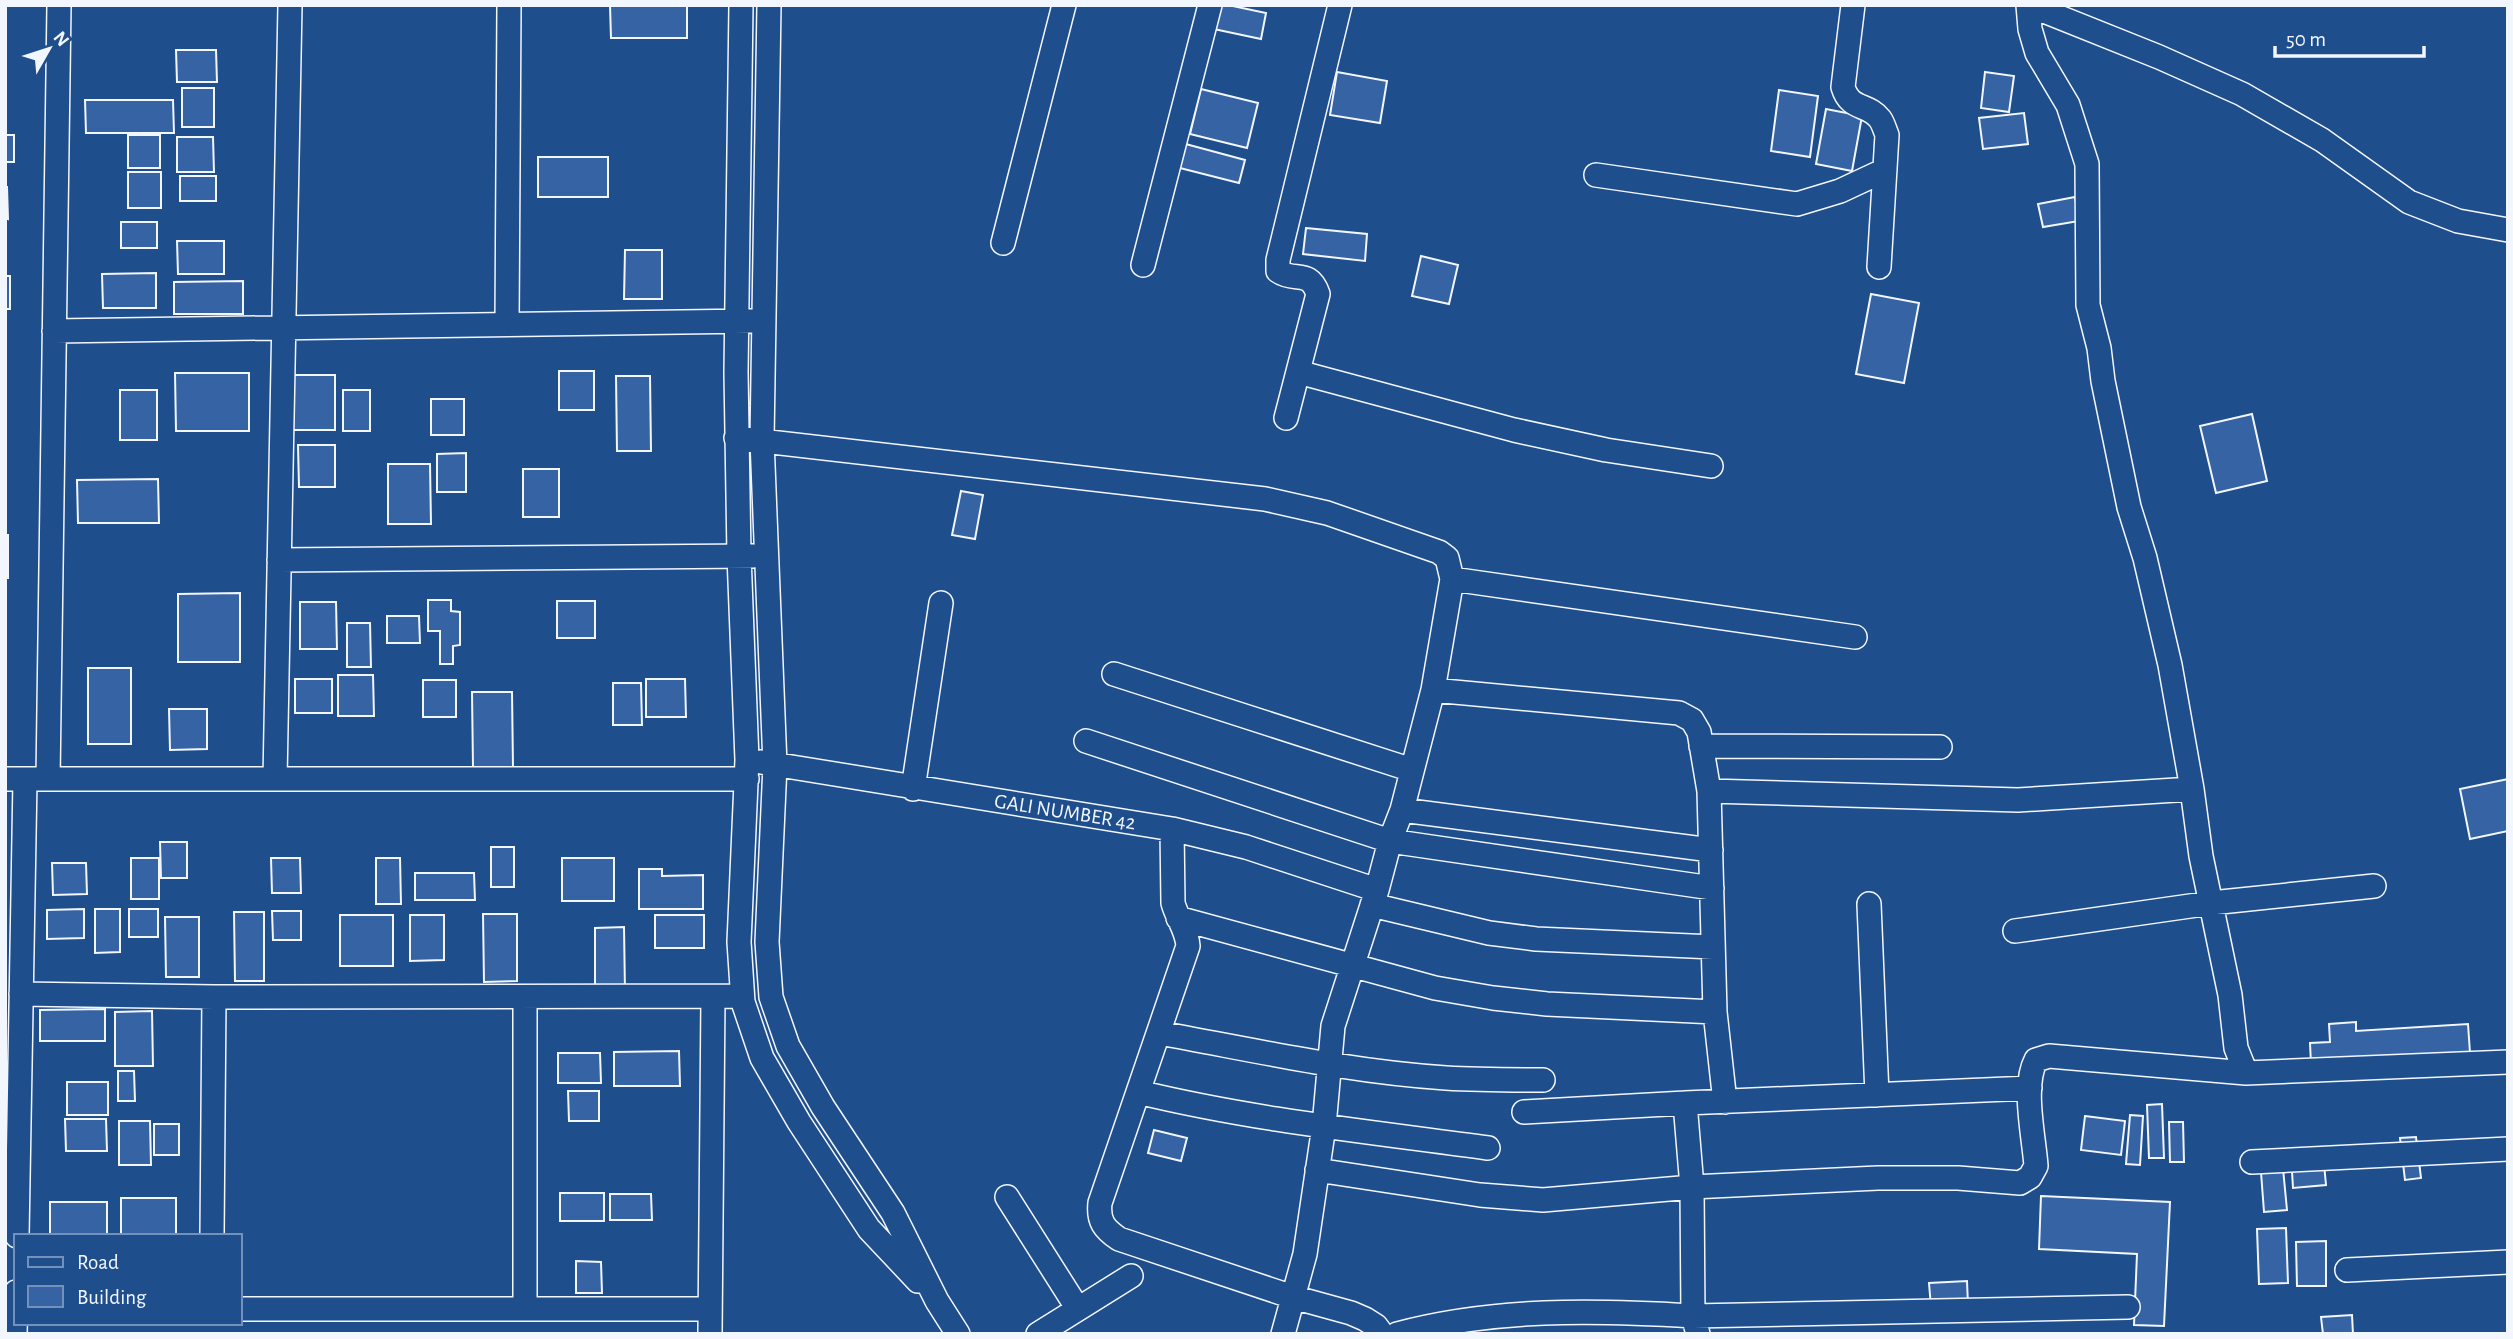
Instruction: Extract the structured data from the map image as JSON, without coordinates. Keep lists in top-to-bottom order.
{
  "streets": {
    "street": ["GALI NUMBER 42"]
  },
  "legend": ["Road", "Building"],
  "scale_bar": "50 m",
  "north": "top right"
}
